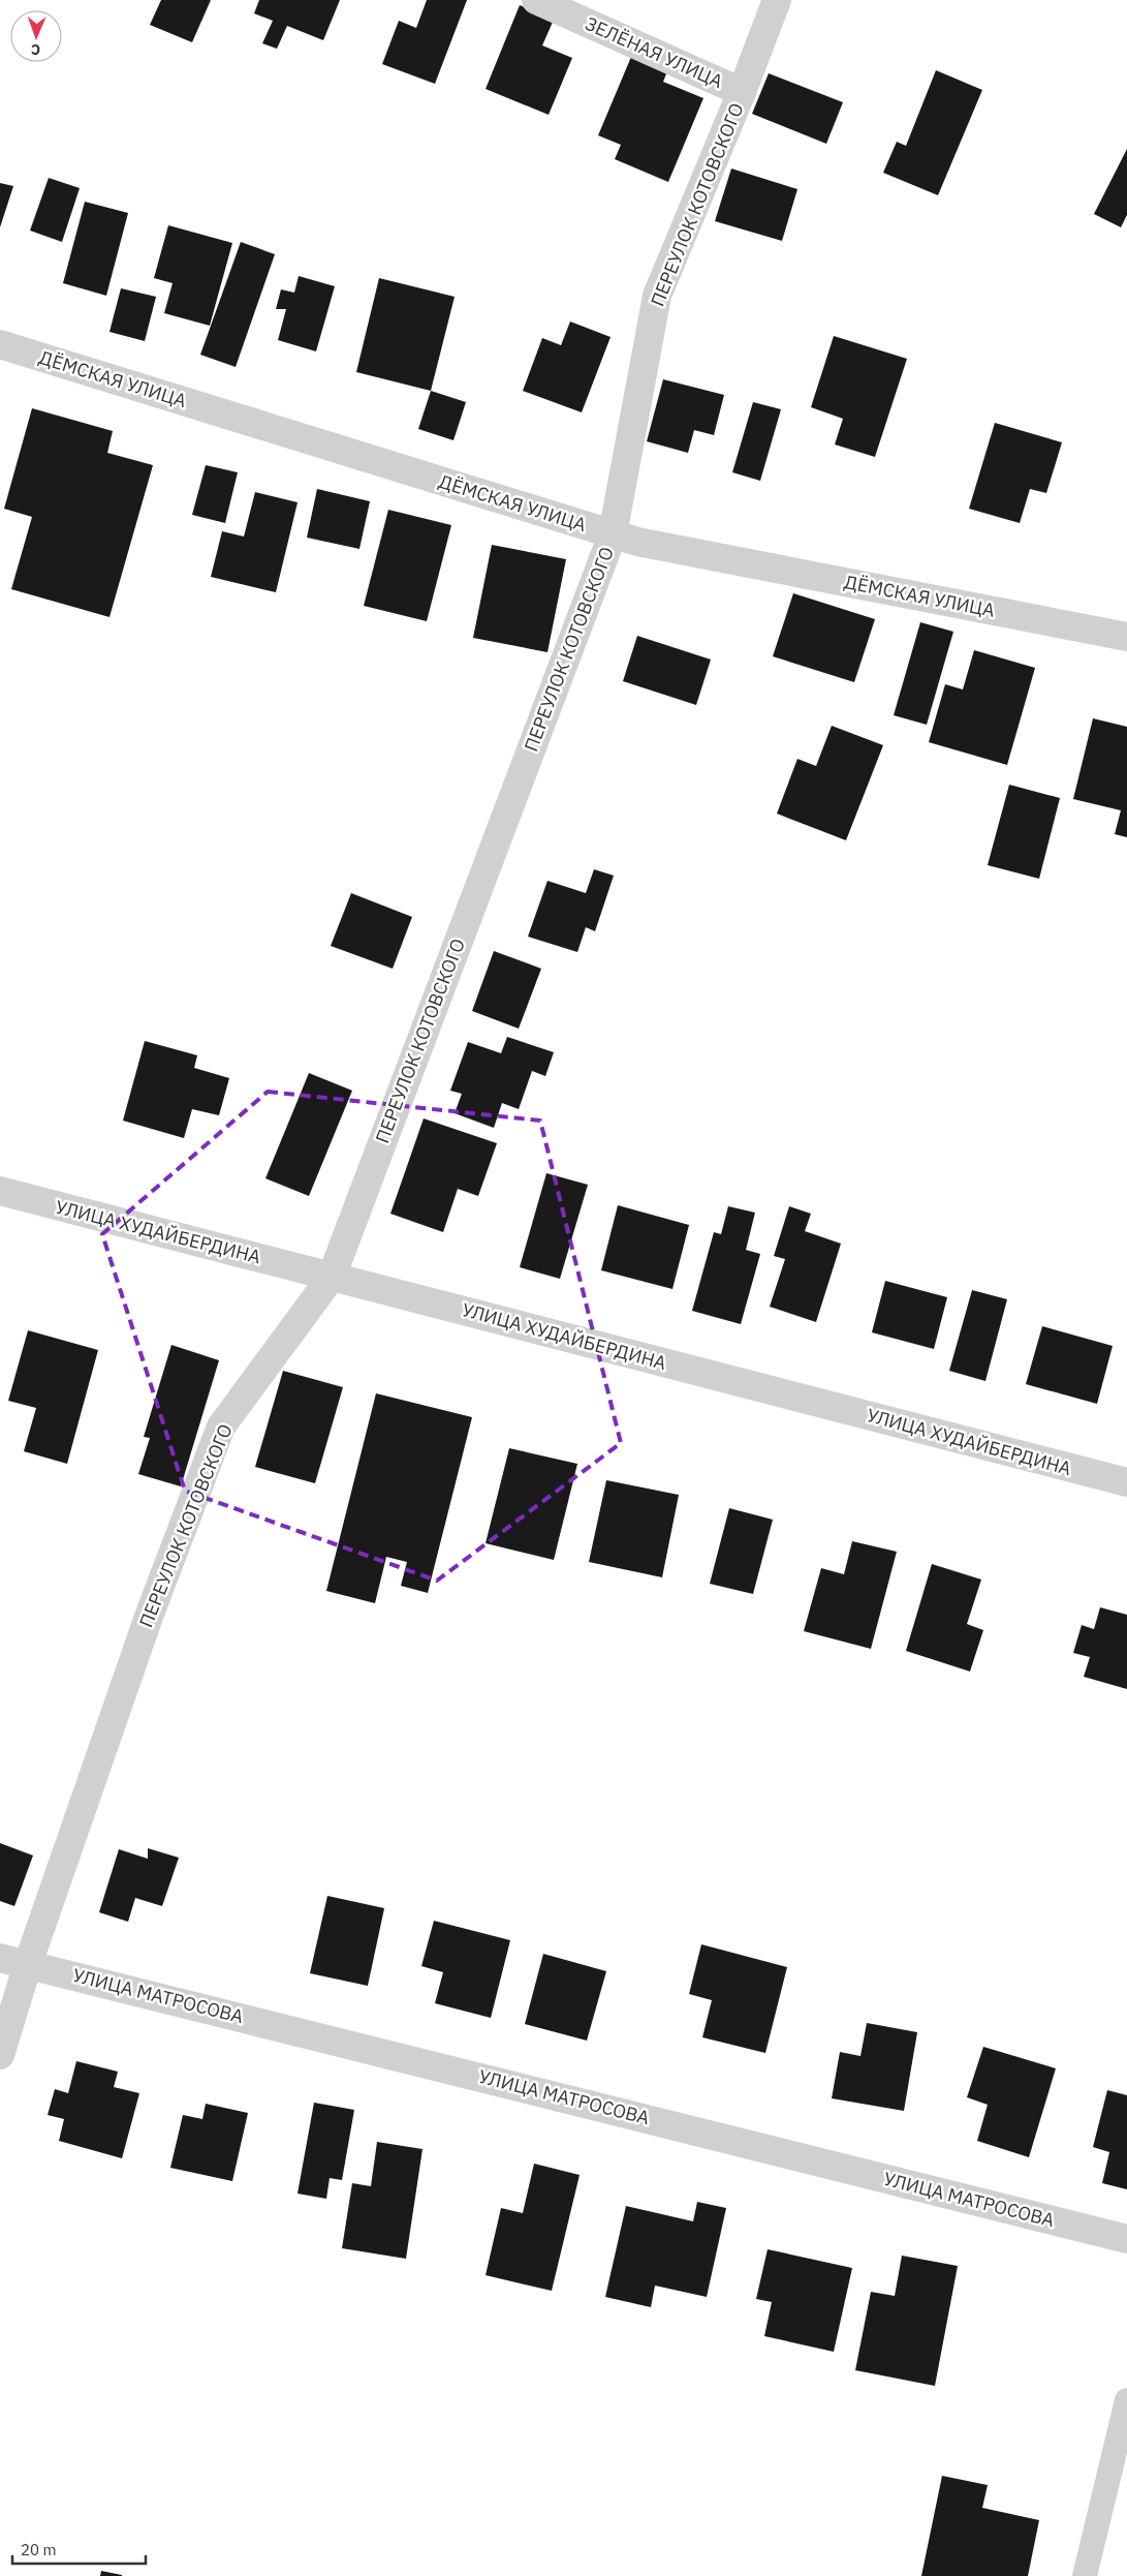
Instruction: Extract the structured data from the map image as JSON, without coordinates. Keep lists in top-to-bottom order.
{
  "streets": {
    "street": [
      "ЗЕЛЁНАЯ УЛИЦА",
      "ПЕРЕУЛОК КОТОВСКОГО",
      "ДЁМСКАЯ УЛИЦА",
      "УЛИЦА ХУДАЙБЕРДИНА",
      "УЛИЦА МАТРОСОВА"
    ]
  },
  "crossings": [
    ["ЗЕЛЁНАЯ УЛИЦА", "ПЕРЕУЛОК КОТОВСКОГО"],
    ["ПЕРЕУЛОК КОТОВСКОГО", "ДЁМСКАЯ УЛИЦА"],
    ["ПЕРЕУЛОК КОТОВСКОГО", "УЛИЦА ХУДАЙБЕРДИНА"],
    ["ПЕРЕУЛОК КОТОВСКОГО", "УЛИЦА МАТРОСОВА"]
  ],
  "scale_bar": "20 m",
  "north": "bottom"
}
